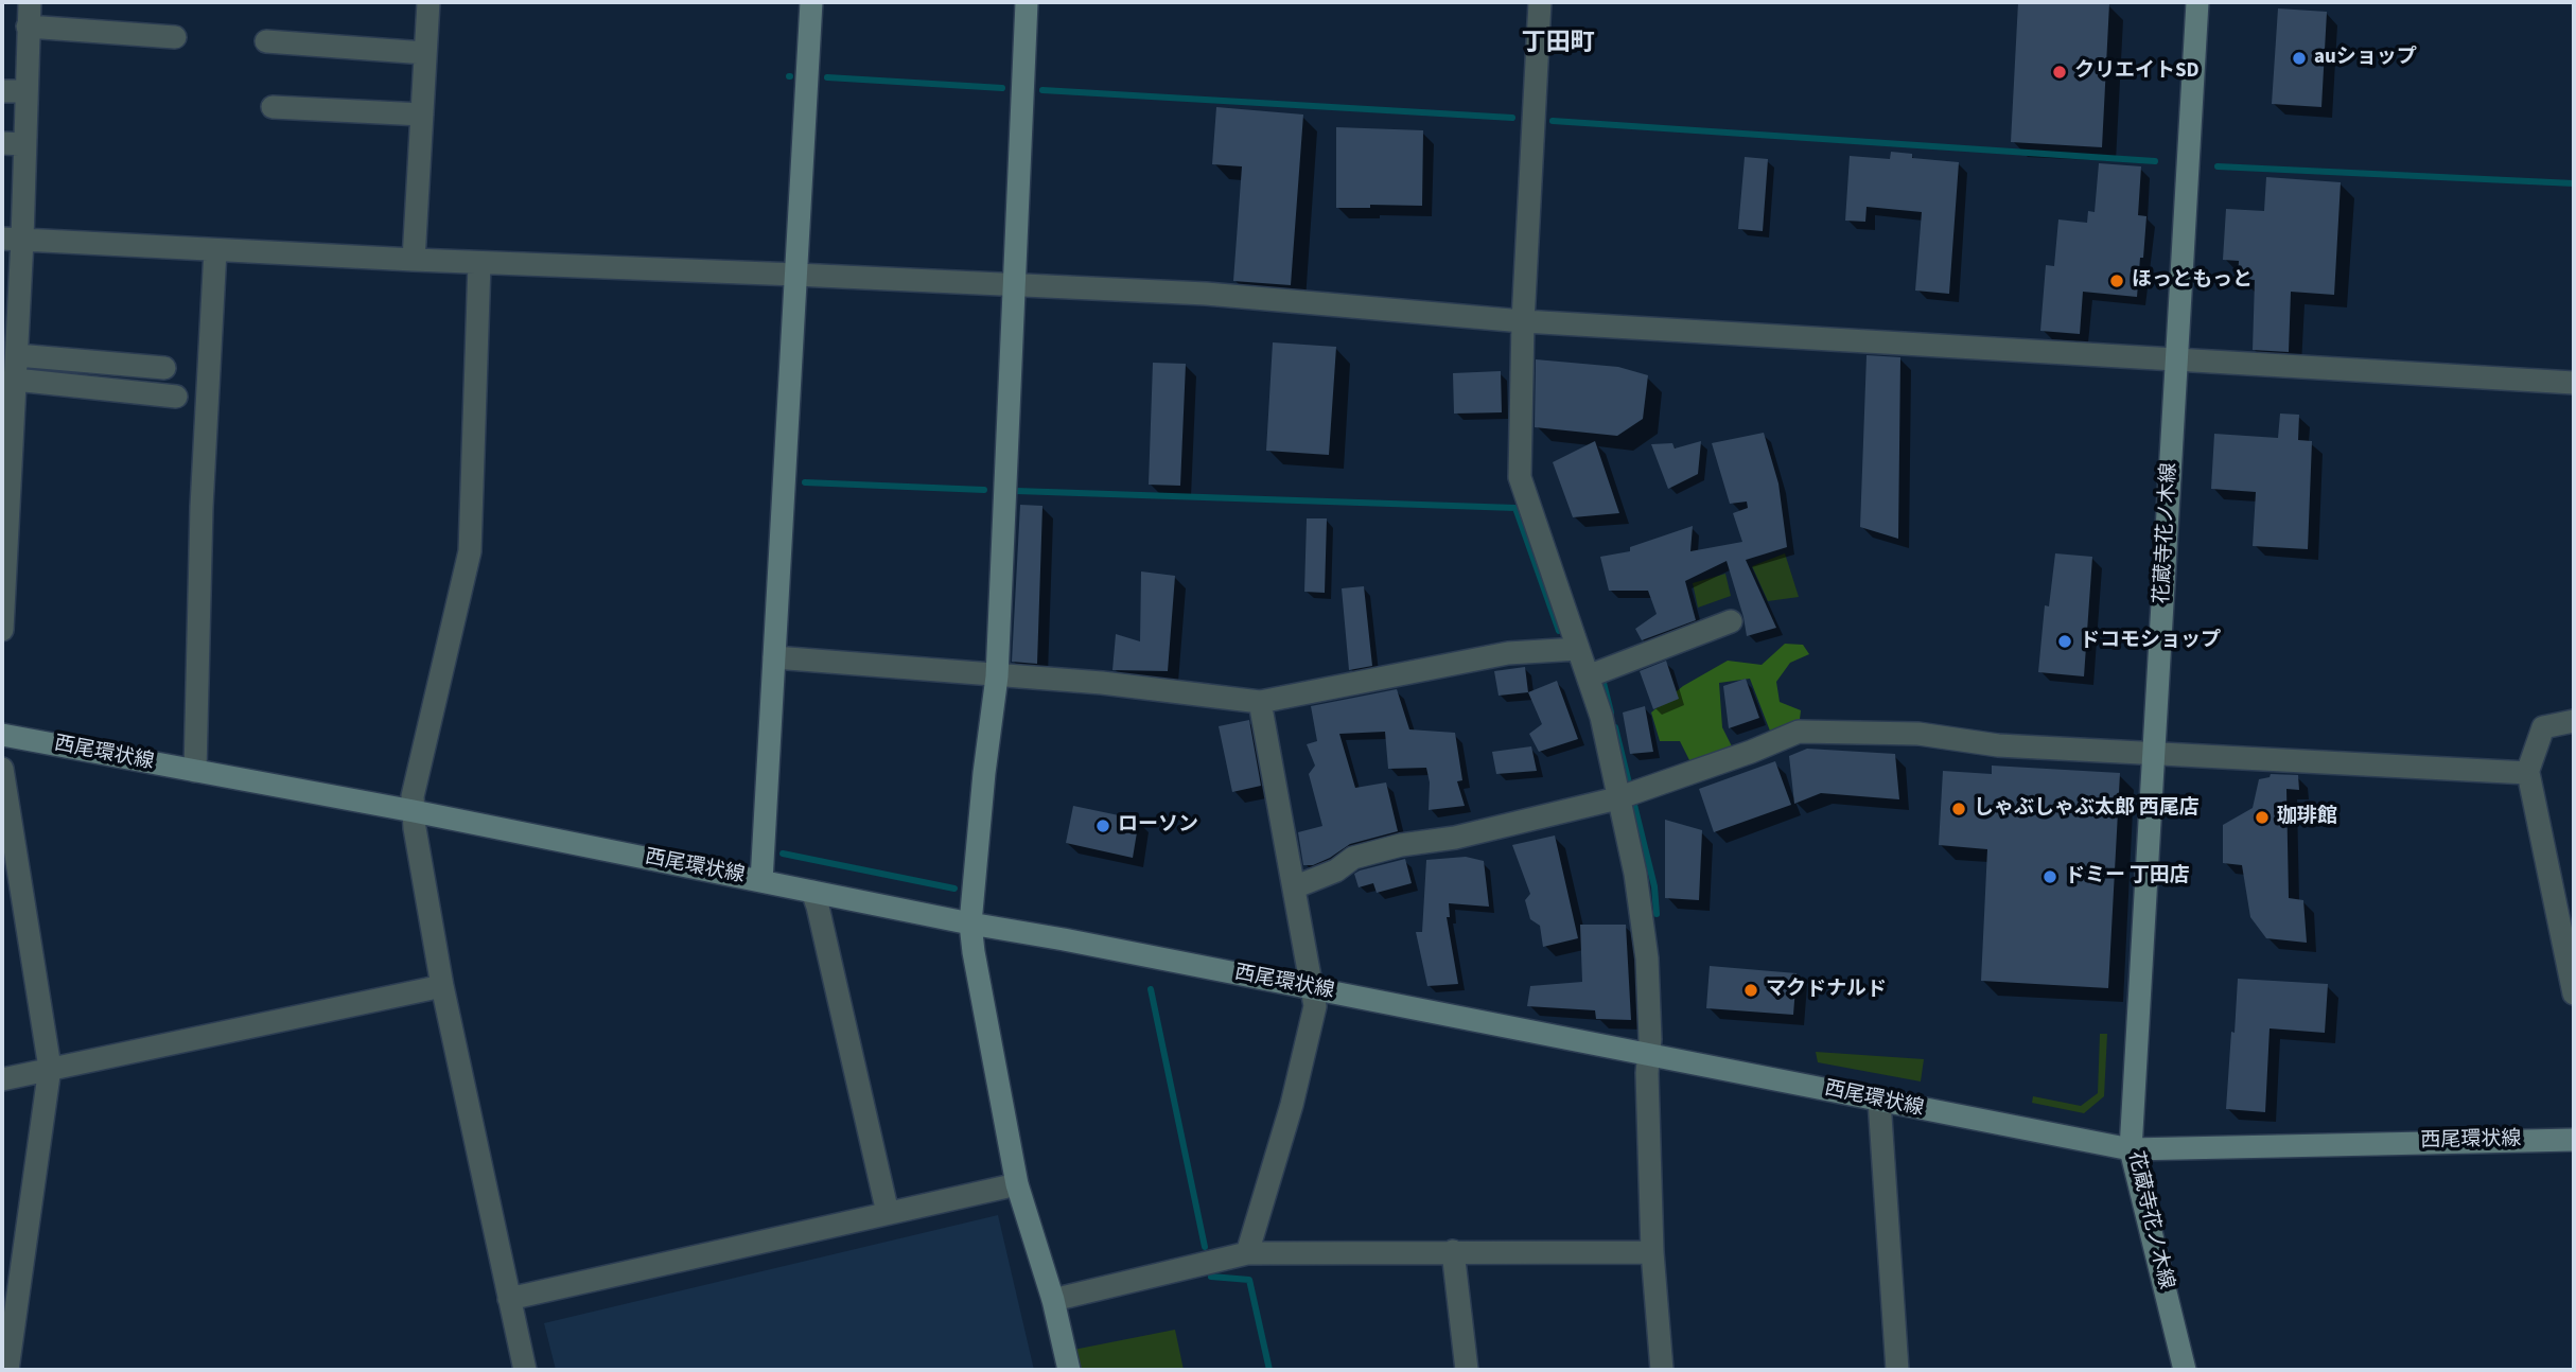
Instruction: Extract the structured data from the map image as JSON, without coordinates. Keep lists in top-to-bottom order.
{
  "streets": {
    "main road": ["花蔵寺花ノ木線", "西尾環状線"]
  },
  "crossings": [
    ["花蔵寺花ノ木線", "西尾環状線"]
  ],
  "districts": ["丁田町"],
  "places": [
    "auショップ",
    "クリエイトSD",
    "ほっともっと",
    "ドコモショップ",
    "しゃぶしゃぶ太郎 西尾店",
    "珈琲館",
    "ローソン",
    "ドミー 丁田店",
    "マクドナルド"
  ]
}
